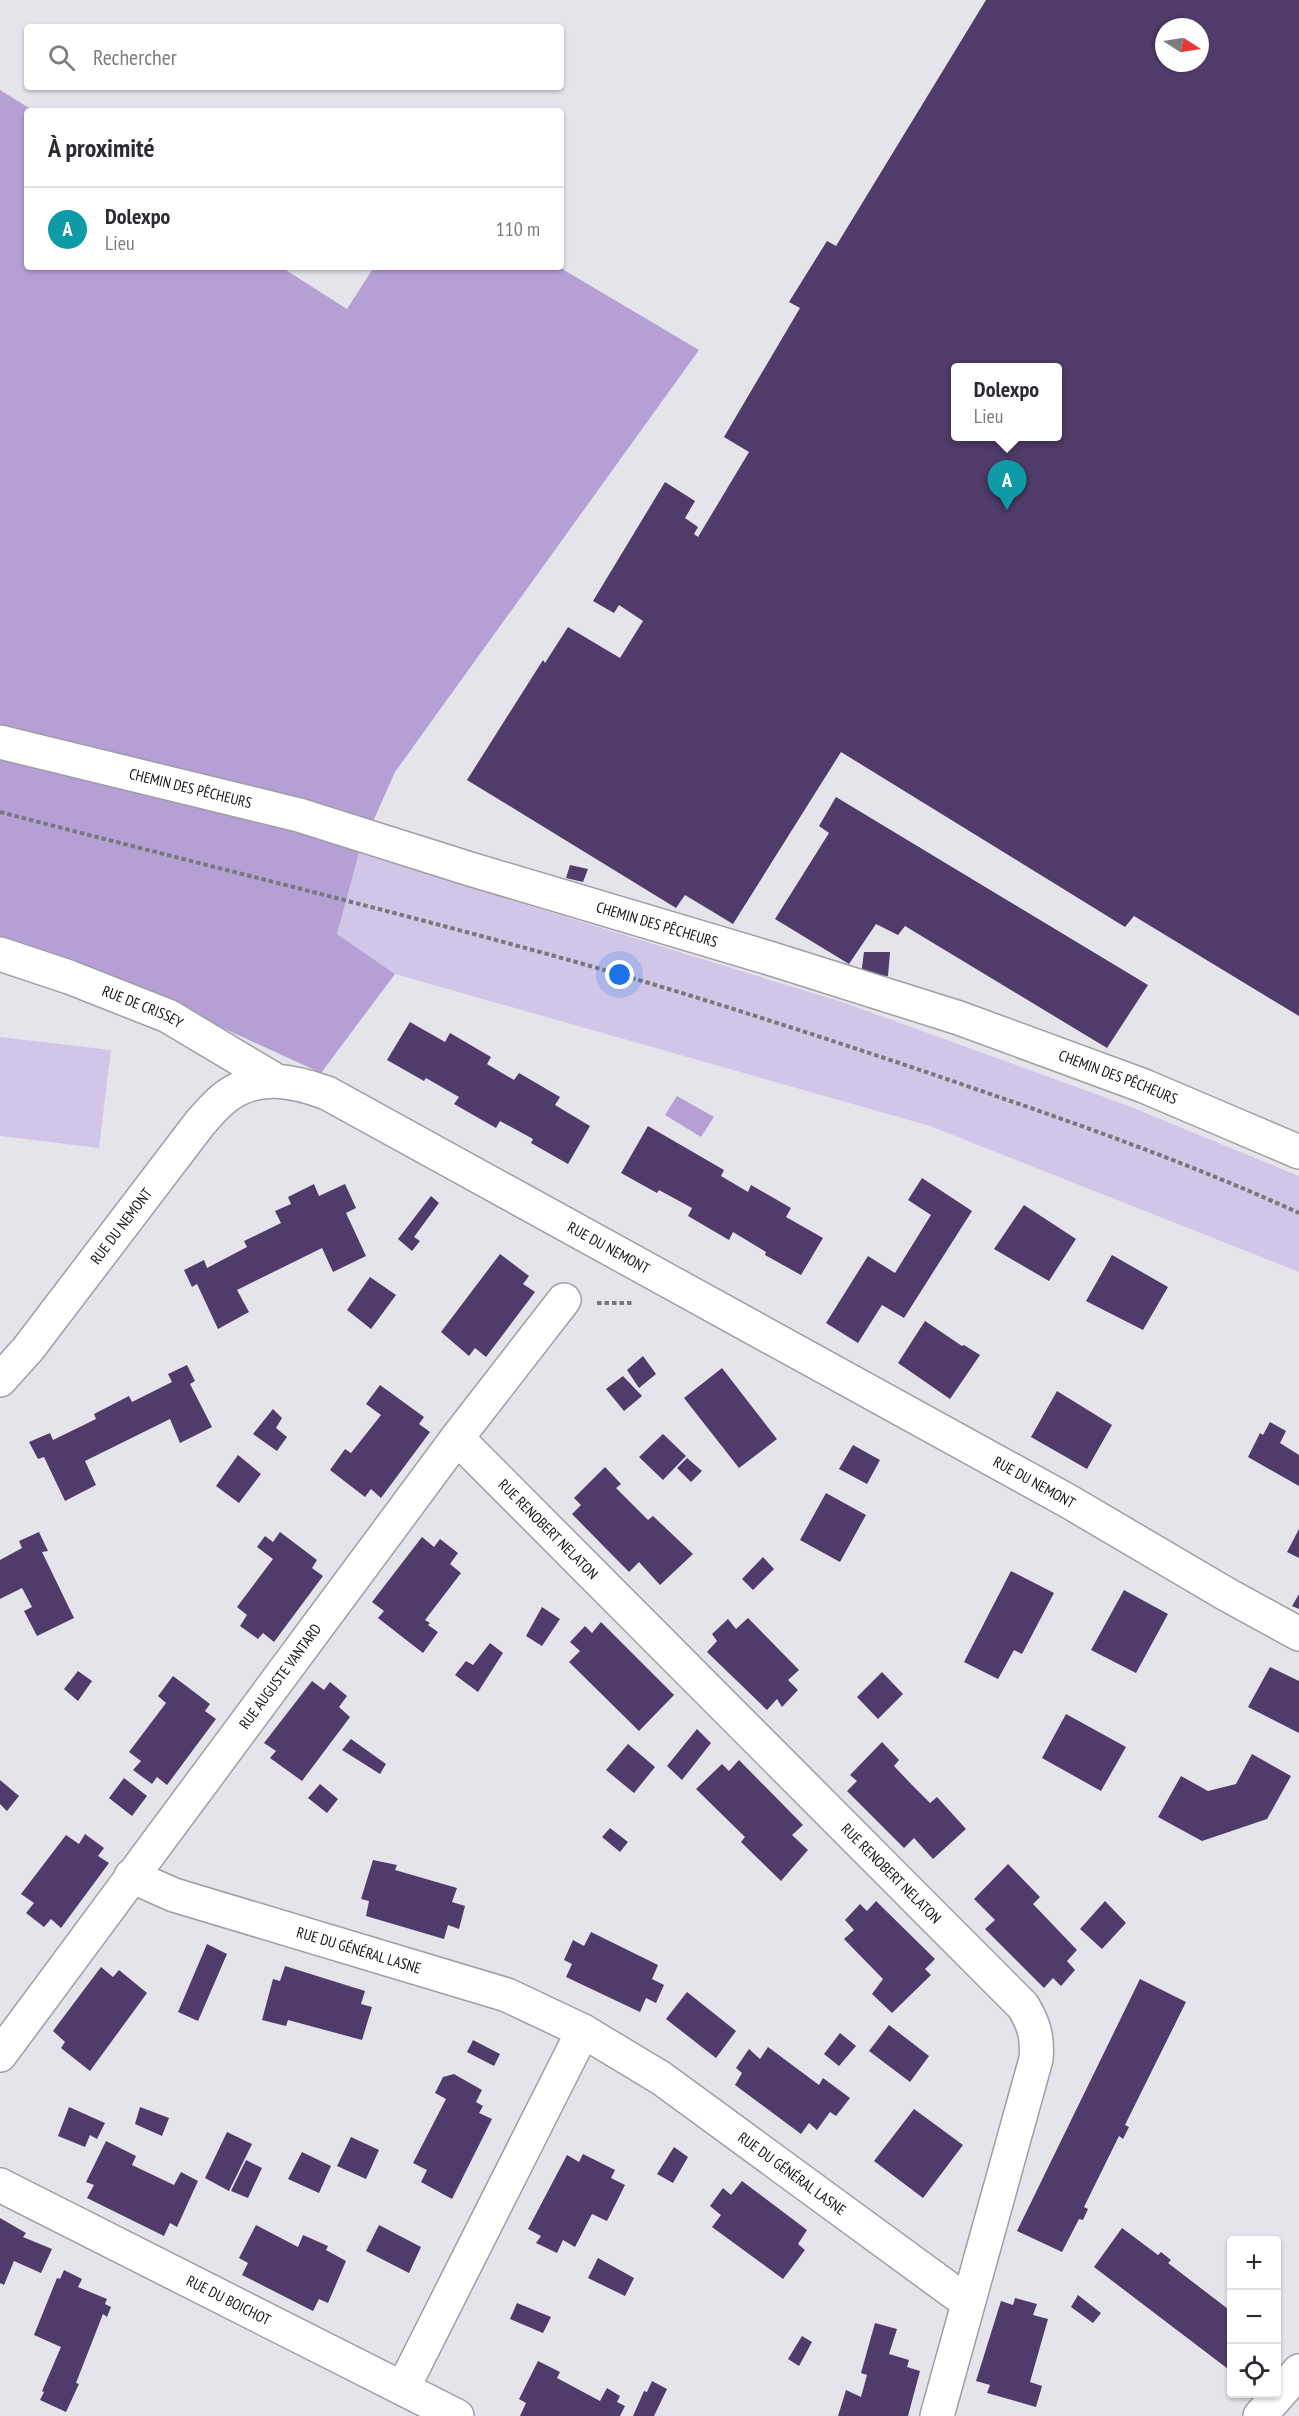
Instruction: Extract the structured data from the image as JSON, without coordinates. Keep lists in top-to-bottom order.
{
  "streets": {
    "street": [
      "CHEMIN DES PÊCHEURS",
      "RUE DE CRISSEY",
      "RUE DU NEMONT",
      "RUE RENOBERT NELATON",
      "RUE AUGUSTE VANTARD",
      "RUE DU GÉNÉRAL LASNE",
      "RUE DU BOICHOT"
    ]
  },
  "crossings": [
    ["RUE DE CRISSEY", "RUE DU NEMONT"],
    ["RUE RENOBERT NELATON", "RUE AUGUSTE VANTARD"],
    ["RUE RENOBERT NELATON", "RUE DU GÉNÉRAL LASNE"],
    ["RUE AUGUSTE VANTARD", "RUE DU GÉNÉRAL LASNE"]
  ],
  "north": "right",
  "page": {
    "search": "Rechercher",
    "heading": "À proximité",
    "list": [
      {
        "mark": "A",
        "name": "Dolexpo",
        "note": "Lieu",
        "value": "110 m"
      }
    ],
    "popup": ["Dolexpo", "Lieu"],
    "pins": "A",
    "map_buttons": ["+", "−"]
  }
}
